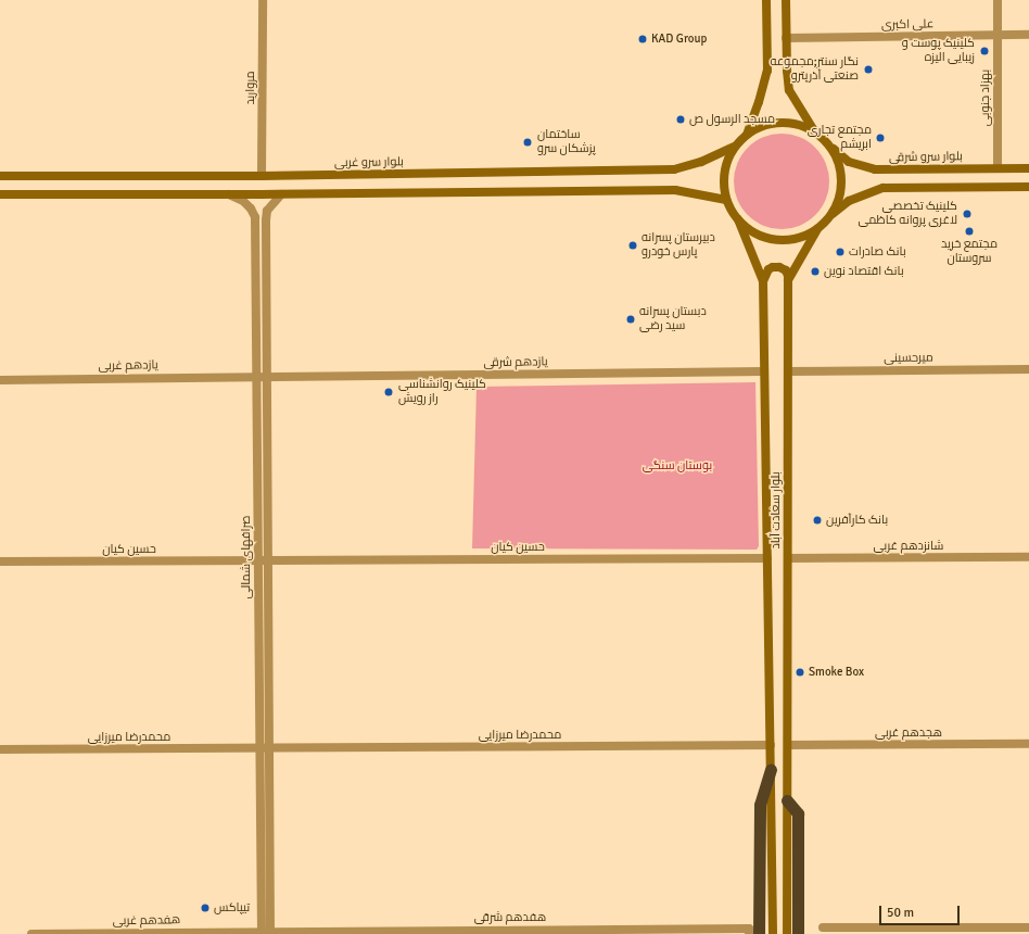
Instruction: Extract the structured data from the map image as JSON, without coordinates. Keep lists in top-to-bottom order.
{
  "streets": {
    "main road": ["بلوار سرو شرقی", "بلوار سرو غربی", "بلوار سعادت آباد"],
    "street": [
      "علی اکبری",
      "مروارید",
      "بهزاد جنوبی",
      "میرحسینی",
      "یازدهم شرقی",
      "یازدهم غربی",
      "شانزدهم غربی",
      "حسین کیان",
      "صرافهای شمالی",
      "هجدهم غربی",
      "محمدرضا میرزایی",
      "هفدهم شرقی",
      "هفدهم غربی"
    ]
  },
  "crossings": [
    ["علی اکبری", "بهزاد جنوبی"],
    ["مروارید", "بلوار سرو غربی"],
    ["بهزاد جنوبی", "بلوار سرو شرقی"],
    ["بلوار سرو شرقی", "بلوار سرو غربی"],
    ["بلوار سرو شرقی", "بلوار سعادت آباد"],
    ["بلوار سرو غربی", "بلوار سعادت آباد"],
    ["میرحسینی", "بلوار سعادت آباد"],
    ["یازدهم شرقی", "یازدهم غربی"],
    ["یازدهم شرقی", "بلوار سعادت آباد"],
    ["یازدهم شرقی", "صرافهای شمالی"],
    ["یازدهم غربی", "صرافهای شمالی"],
    ["بلوار سعادت آباد", "شانزدهم غربی"],
    ["بلوار سعادت آباد", "حسین کیان"],
    ["بلوار سعادت آباد", "هجدهم غربی"],
    ["بلوار سعادت آباد", "محمدرضا میرزایی"],
    ["حسین کیان", "صرافهای شمالی"],
    ["صرافهای شمالی", "محمدرضا میرزایی"],
    ["صرافهای شمالی", "هفدهم شرقی"],
    ["صرافهای شمالی", "هفدهم غربی"],
    ["هفدهم شرقی", "هفدهم غربی"]
  ],
  "parks": ["بوستان سنگی"],
  "places": [
    "KAD Group",
    "کلینیک پوست و زیبایی الیزه",
    "نگار سنتر;مجموعه صنعتی آذرپترو",
    "مسجد الرسول ص",
    "مجتمع تجاری ابریشم",
    "ساختمان پزشکان سرو",
    "کلینیک تخصصی لاغری پروانه کاظمی",
    "مجتمع خرید سروستان",
    "دبیرستان پسرانه پارس خودرو",
    "بانک صادرات",
    "بانک اقتصاد نوین",
    "دبستان پسرانه سید رضی",
    "کلینیک روانشناسی راز رویش",
    "بانک کارآفرین",
    "Smoke Box",
    "تیپاکس"
  ],
  "scale_bar": "50 m"
}
